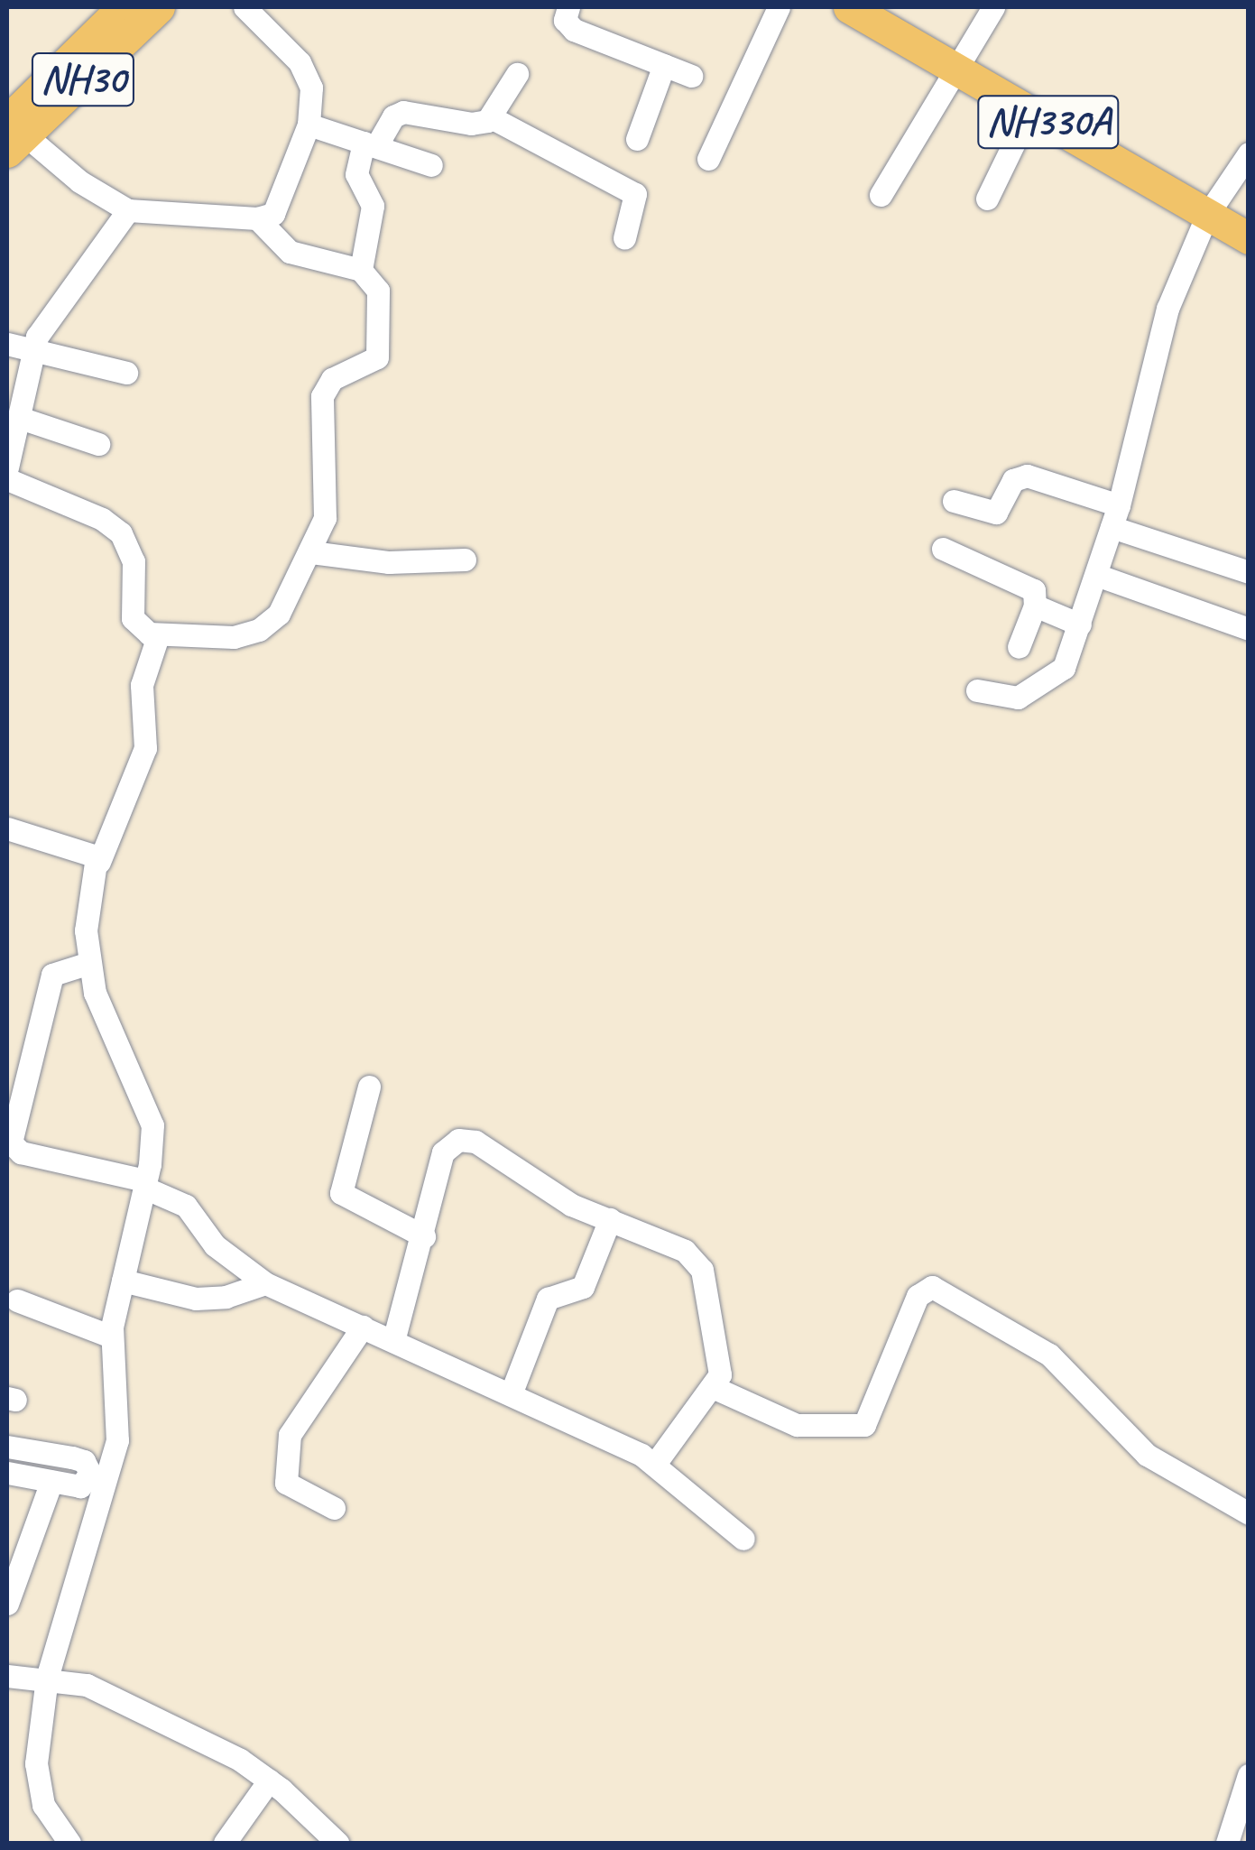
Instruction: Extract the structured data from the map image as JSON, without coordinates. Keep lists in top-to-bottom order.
{
  "streets": {
    "highway": ["NH30", "NH330A"]
  }
}
